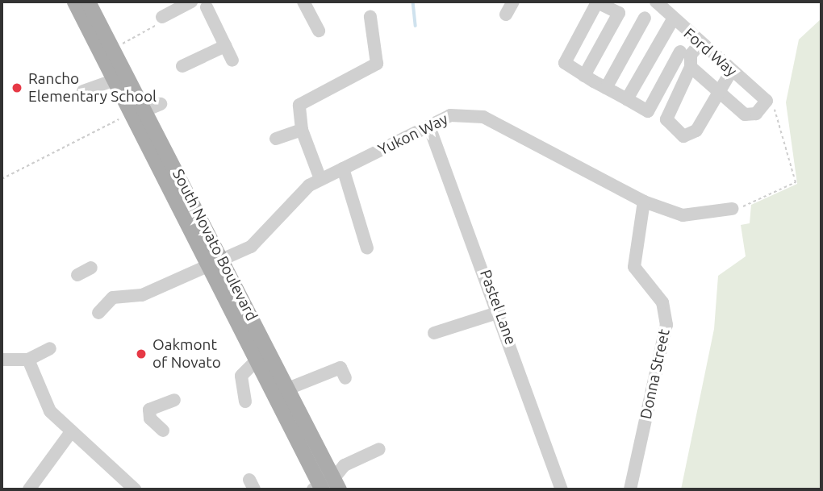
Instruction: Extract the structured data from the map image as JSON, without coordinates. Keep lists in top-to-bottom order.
{
  "streets": {
    "main road": ["South Novato Boulevard"],
    "street": [
      "Ford Way",
      "Yukon Way",
      "Pastel Lane",
      "Donna Street"
    ]
  },
  "crossings": [
    ["Yukon Way", "South Novato Boulevard"],
    ["Yukon Way", "Pastel Lane"],
    ["Yukon Way", "Donna Street"]
  ],
  "places": ["Rancho Elementary School", "Oakmont of Novato"]
}
